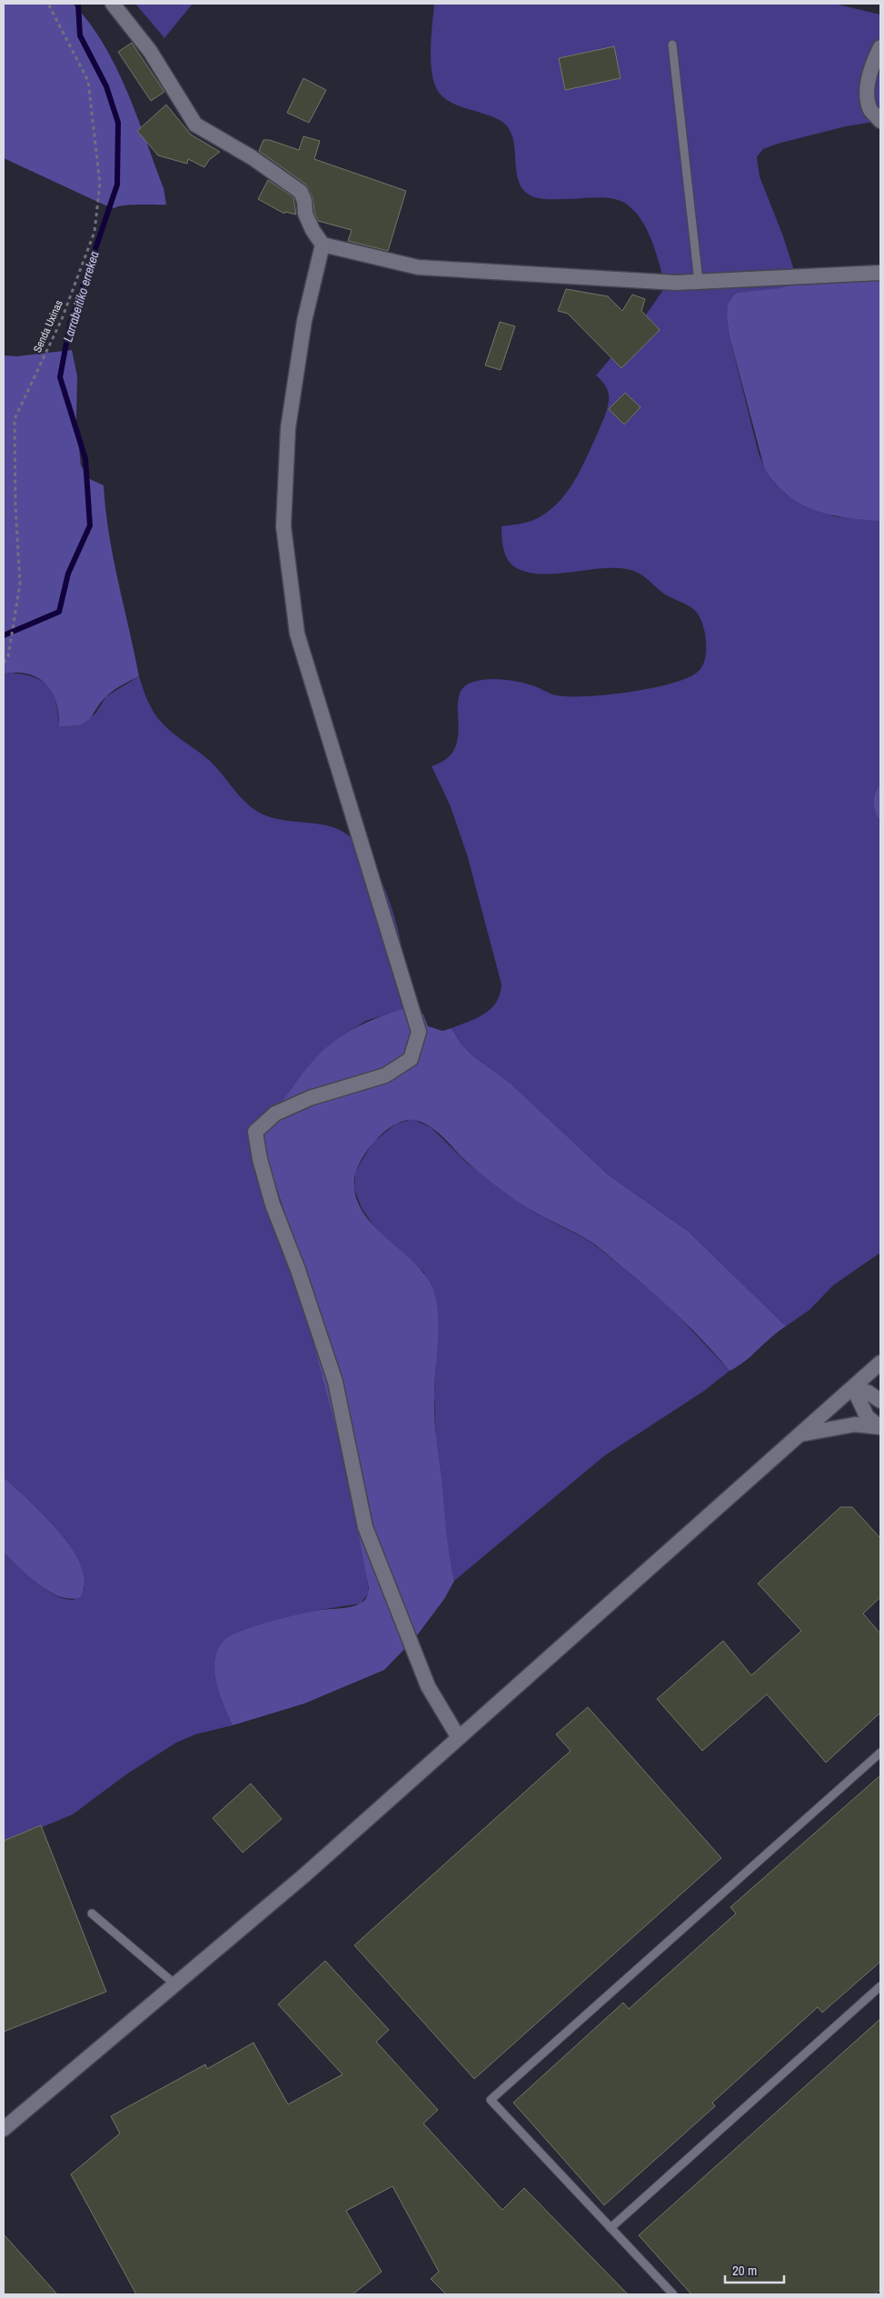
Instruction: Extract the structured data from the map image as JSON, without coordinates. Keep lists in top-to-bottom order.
{
  "streets": {
    "path": ["Senda Uxinas"]
  },
  "water": ["Larrabeitiko errekea"],
  "scale_bar": "20 m"
}
